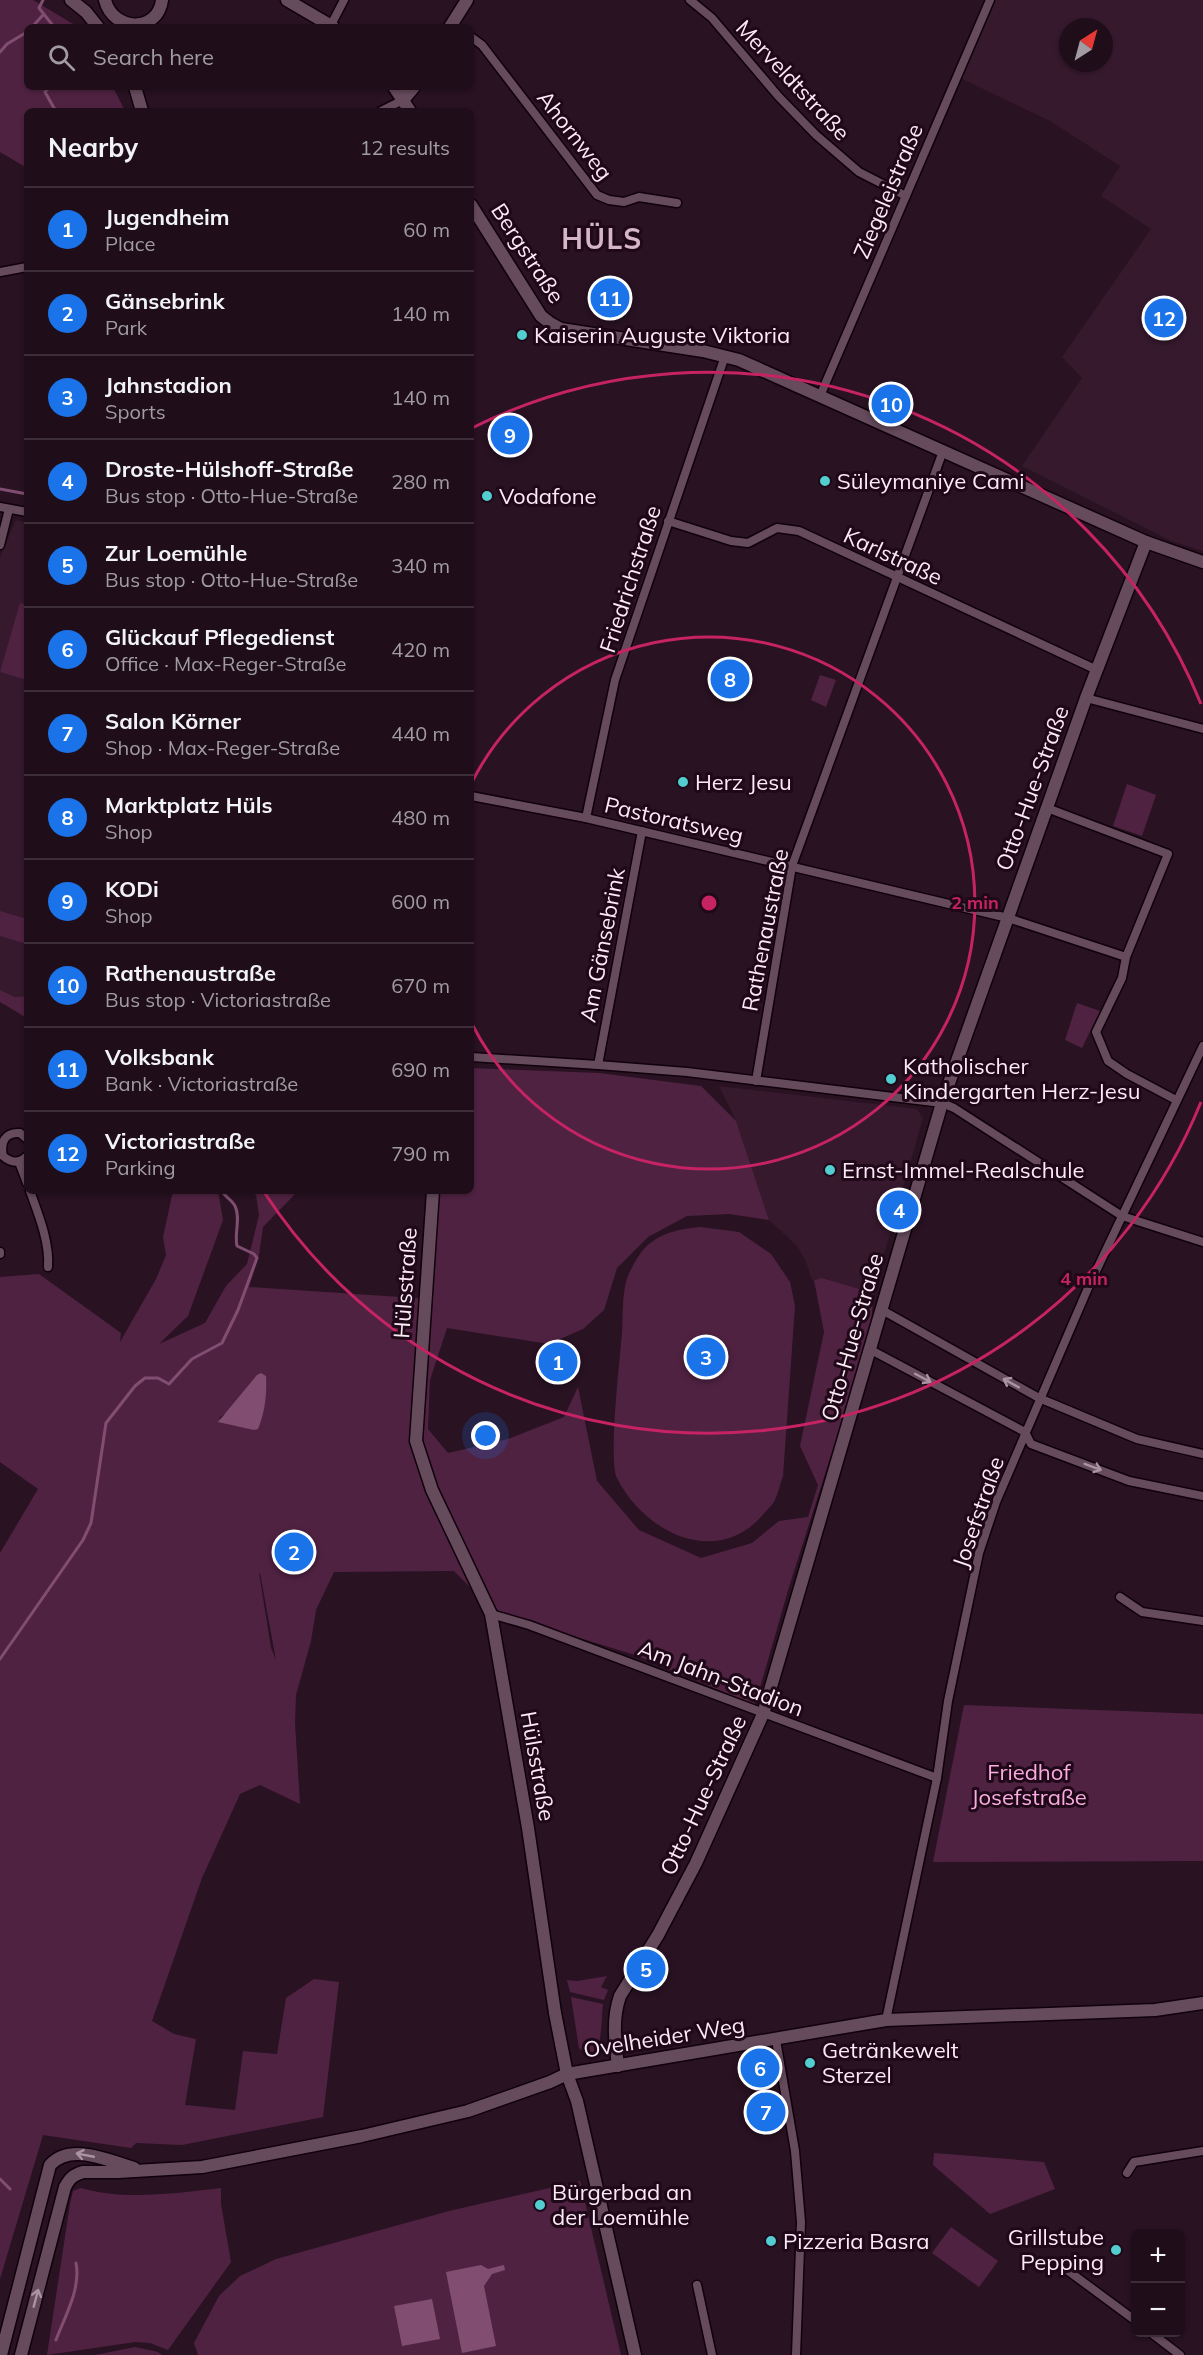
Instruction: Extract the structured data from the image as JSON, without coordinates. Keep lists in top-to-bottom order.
{
  "streets": {
    "main road": [
      "Bergstraße",
      "Otto-Hue-Straße",
      "Hülsstraße",
      "Ovelheider Weg"
    ],
    "street": [
      "Merveldtstraße",
      "Ahornweg",
      "Ziegeleistraße",
      "Karlstraße",
      "Friedrichstraße",
      "Pastoratsweg",
      "Rathenaustraße",
      "Am Gänsebrink",
      "Josefstraße",
      "Am Jahn-Stadion"
    ]
  },
  "crossings": [
    ["Merveldtstraße", "Ziegeleistraße"],
    ["Bergstraße", "Friedrichstraße"],
    ["Karlstraße", "Friedrichstraße"],
    ["Karlstraße", "Otto-Hue-Straße"],
    ["Karlstraße", "Rathenaustraße"],
    ["Friedrichstraße", "Pastoratsweg"],
    ["Otto-Hue-Straße", "Pastoratsweg"],
    ["Otto-Hue-Straße", "Am Jahn-Stadion"],
    ["Otto-Hue-Straße", "Ovelheider Weg"],
    ["Pastoratsweg", "Rathenaustraße"],
    ["Pastoratsweg", "Am Gänsebrink"],
    ["Hülsstraße", "Am Jahn-Stadion"],
    ["Hülsstraße", "Ovelheider Weg"],
    ["Josefstraße", "Am Jahn-Stadion"],
    ["Josefstraße", "Ovelheider Weg"]
  ],
  "districts": ["HÜLS"],
  "parks": ["Friedhof Josefstraße"],
  "places": [
    "Kaiserin Auguste Viktoria",
    "Süleymaniye Cami",
    "Vodafone",
    "Herz Jesu",
    "Katholischer Kindergarten Herz-Jesu",
    "Ernst-Immel-Realschule",
    "Getränkewelt Sterzel",
    "Bürgerbad an der Loemühle",
    "Pizzeria Basra",
    "Grillstube Pepping"
  ],
  "north": "top right",
  "page": {
    "search": "Search here",
    "heading": ["Nearby", "12 results"],
    "list": [
      {
        "mark": "1",
        "name": "Jugendheim",
        "note": "Place",
        "value": "60 m"
      },
      {
        "mark": "2",
        "name": "Gänsebrink",
        "note": "Park",
        "value": "140 m"
      },
      {
        "mark": "3",
        "name": "Jahnstadion",
        "note": "Sports",
        "value": "140 m"
      },
      {
        "mark": "4",
        "name": "Droste-Hülshoff-Straße",
        "note": "Bus stop · Otto-Hue-Straße",
        "value": "280 m"
      },
      {
        "mark": "5",
        "name": "Zur Loemühle",
        "note": "Bus stop · Otto-Hue-Straße",
        "value": "340 m"
      },
      {
        "mark": "6",
        "name": "Glückauf Pflegedienst",
        "note": "Office · Max-Reger-Straße",
        "value": "420 m"
      },
      {
        "mark": "7",
        "name": "Salon Körner",
        "note": "Shop · Max-Reger-Straße",
        "value": "440 m"
      },
      {
        "mark": "8",
        "name": "Marktplatz Hüls",
        "note": "Shop",
        "value": "480 m"
      },
      {
        "mark": "9",
        "name": "KODi",
        "note": "Shop",
        "value": "600 m"
      },
      {
        "mark": "10",
        "name": "Rathenaustraße",
        "note": "Bus stop · Victoriastraße",
        "value": "670 m"
      },
      {
        "mark": "11",
        "name": "Volksbank",
        "note": "Bank · Victoriastraße",
        "value": "690 m"
      },
      {
        "mark": "12",
        "name": "Victoriastraße",
        "note": "Parking",
        "value": "790 m"
      }
    ],
    "pins": [
      "11",
      "12",
      "10",
      "9",
      "8",
      "4",
      "3",
      "1",
      "2",
      "5",
      "6",
      "7"
    ],
    "map_buttons": ["+", "−"]
  },
  "rings": ["2 min", "4 min"]
}
